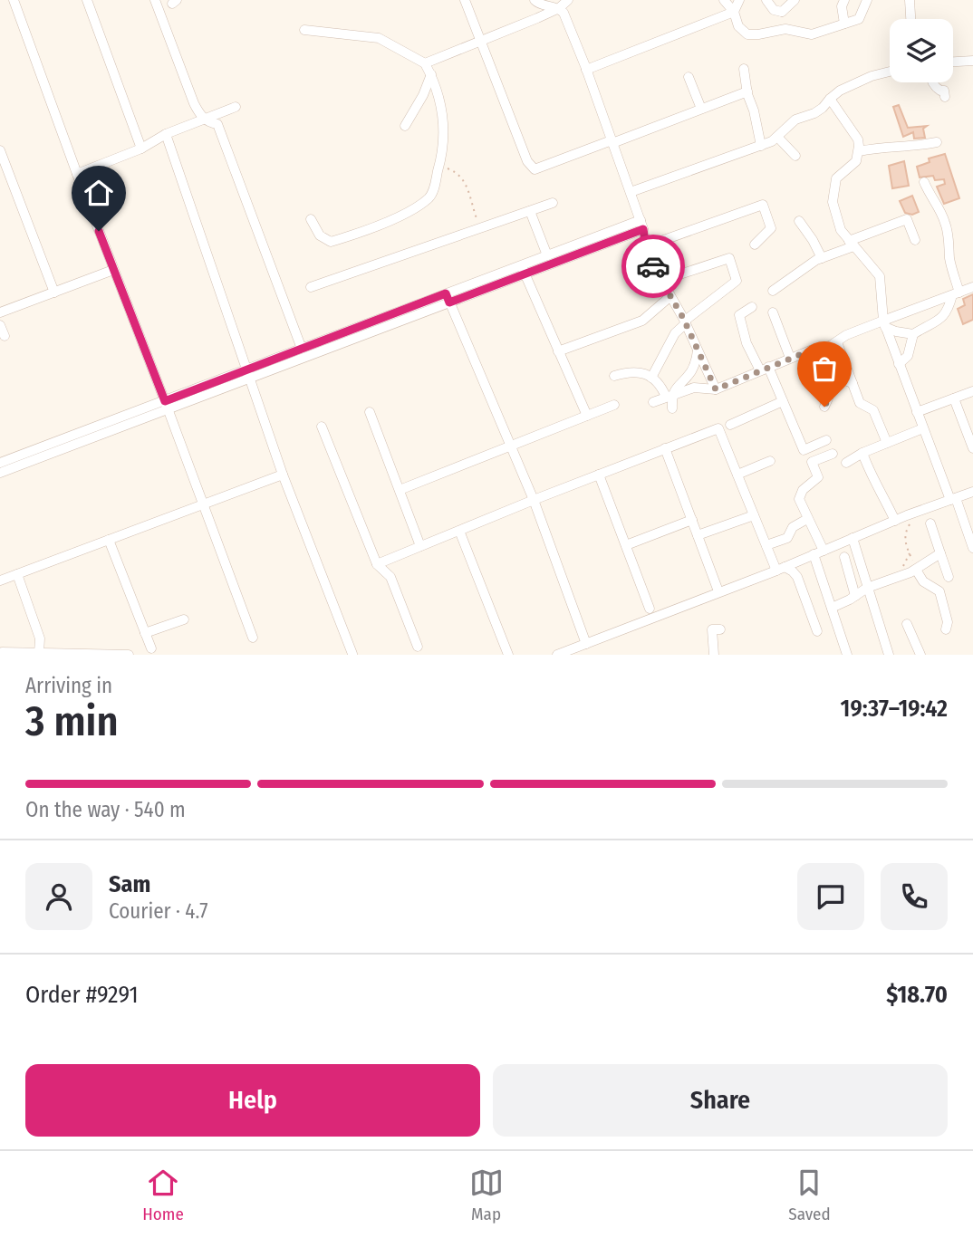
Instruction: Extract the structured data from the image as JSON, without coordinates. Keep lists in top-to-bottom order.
{
  "page": {
    "heading": ["3 min", "Arriving in", "19:37–19:42"],
    "panel": [
      "Sam",
      "Courier · 4.7",
      "Order #9291",
      "$18.70"
    ],
    "bar": "On the way · 540 m",
    "buttons": ["Help", "Share"],
    "tabs": ["Home", "Map", "Saved"]
  }
}
